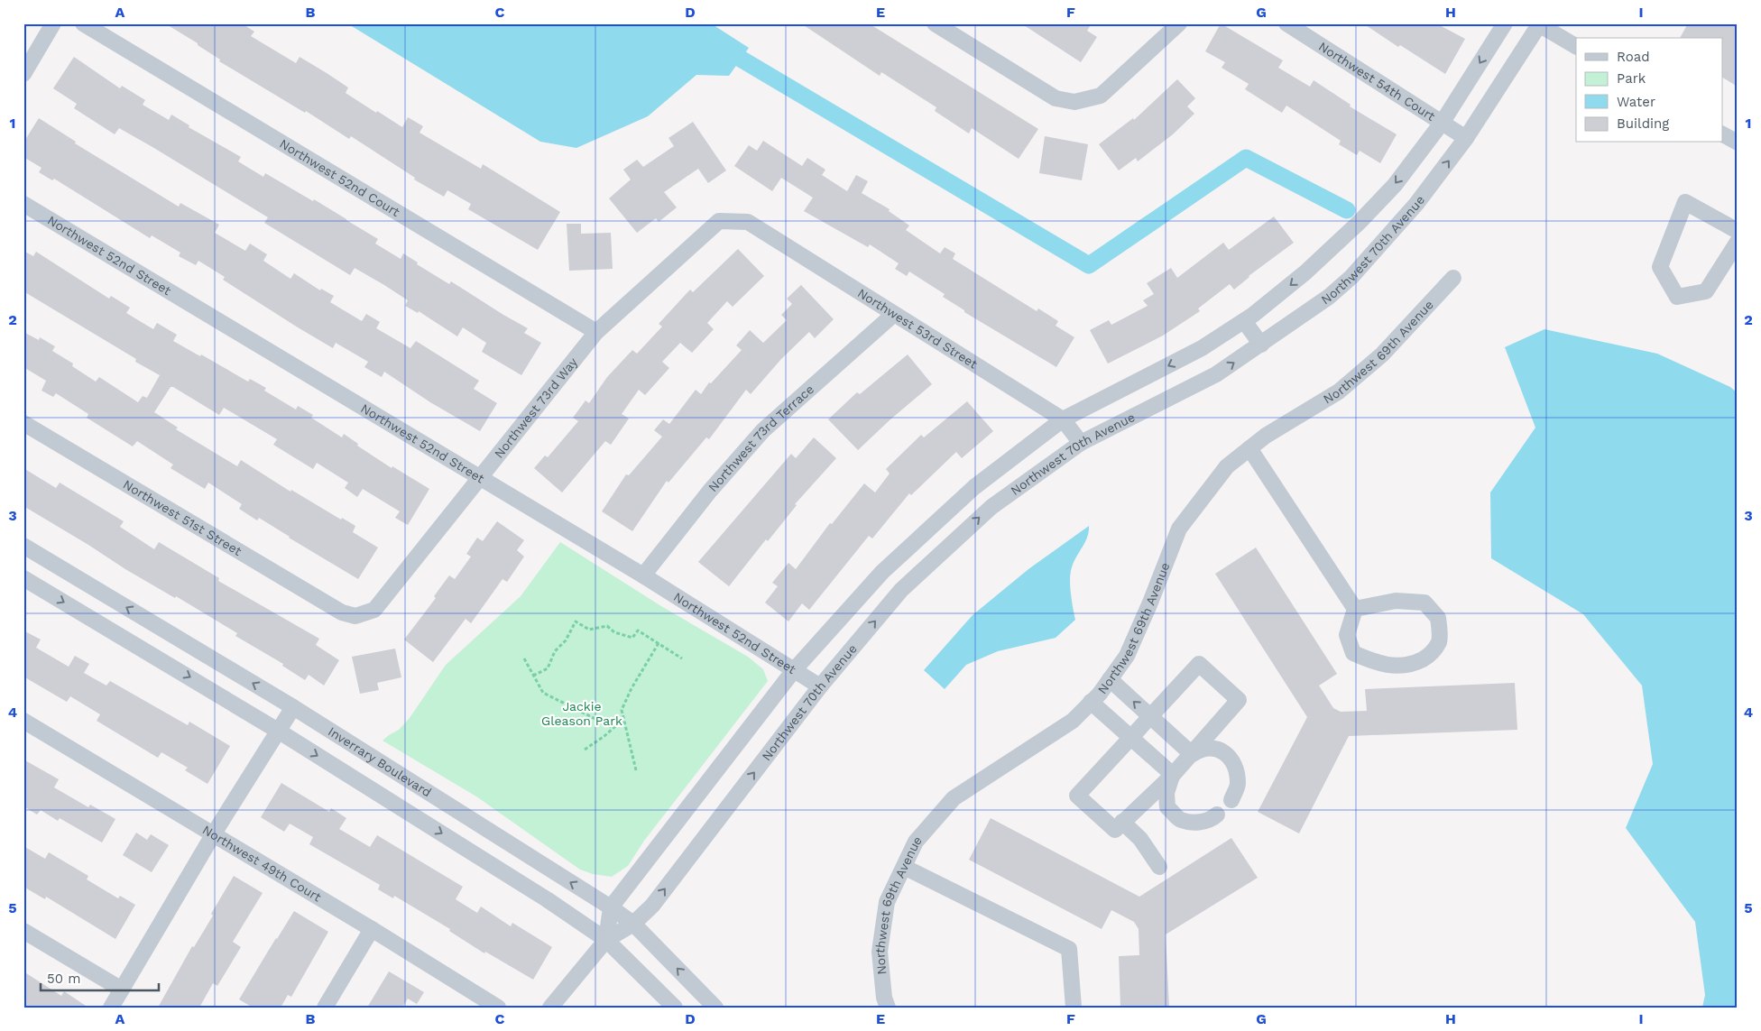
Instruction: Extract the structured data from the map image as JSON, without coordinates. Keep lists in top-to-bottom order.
{
  "streets": {
    "street": [
      "Northwest 54th Court",
      "Northwest 52nd Court",
      "Northwest 70th Avenue",
      "Northwest 52nd Street",
      "Northwest 53rd Street",
      "Northwest 69th Avenue",
      "Northwest 73rd Way",
      "Northwest 73rd Terrace",
      "Northwest 51st Street",
      "Inverrary Boulevard",
      "Northwest 49th Court"
    ]
  },
  "crossings": [
    ["Northwest 54th Court", "Northwest 70th Avenue"],
    ["Northwest 52nd Court", "Northwest 73rd Way"],
    ["Northwest 70th Avenue", "Northwest 52nd Street"],
    ["Northwest 70th Avenue", "Northwest 53rd Street"],
    ["Northwest 70th Avenue", "Inverrary Boulevard"],
    ["Northwest 52nd Street", "Northwest 73rd Way"],
    ["Northwest 52nd Street", "Northwest 73rd Terrace"],
    ["Northwest 53rd Street", "Northwest 73rd Way"],
    ["Northwest 53rd Street", "Northwest 73rd Terrace"],
    ["Northwest 73rd Way", "Northwest 51st Street"]
  ],
  "parks": ["Jackie Gleason Park"],
  "legend": [
    "Road",
    "Park",
    "Water",
    "Building"
  ],
  "scale_bar": "50 m",
  "grid": {
    "columns": [
      "A",
      "B",
      "C",
      "D",
      "E",
      "F",
      "G",
      "H",
      "I"
    ],
    "rows": [
      "1",
      "2",
      "3",
      "4",
      "5"
    ]
  }
}
